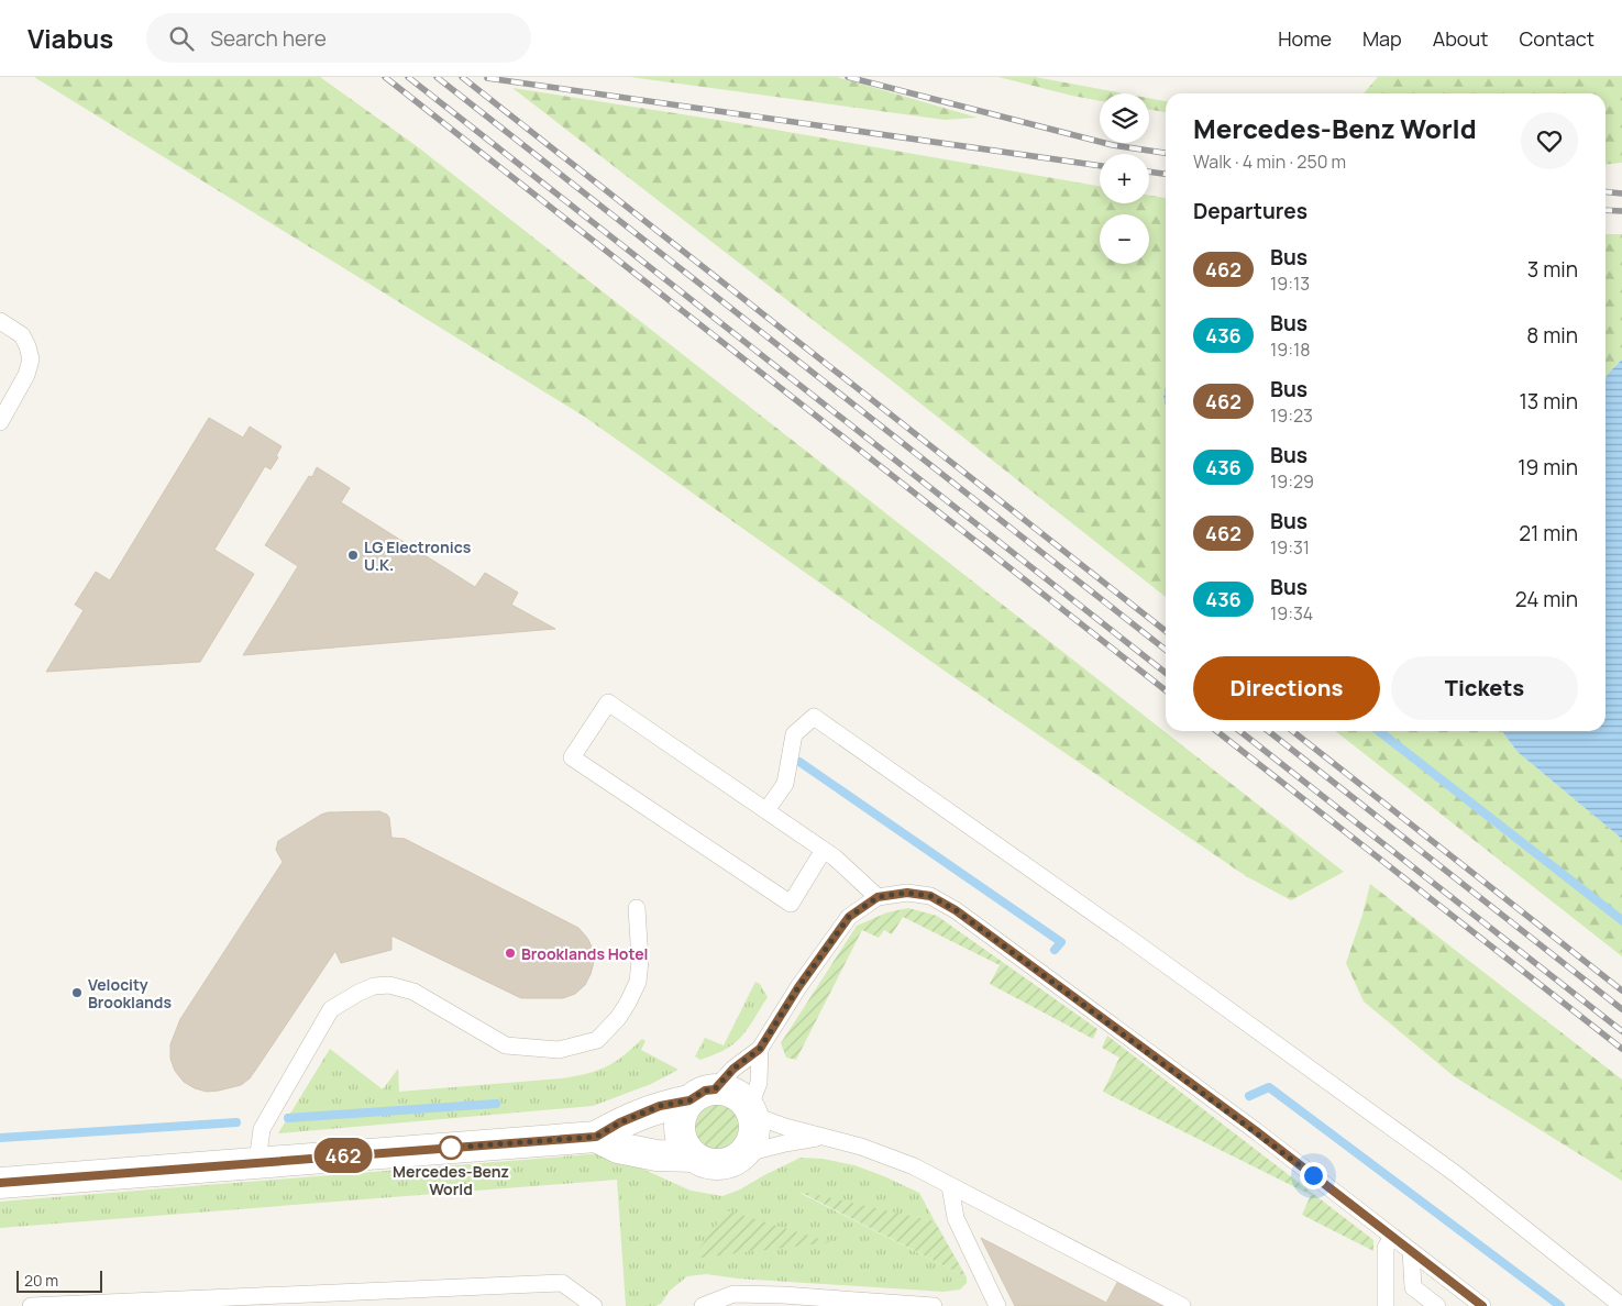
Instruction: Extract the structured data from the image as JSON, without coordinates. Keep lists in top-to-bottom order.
{
  "places": [
    "LG Electronics U.K.",
    "Brooklands Hotel",
    "Velocity Brooklands",
    "Mercedes-Benz World"
  ],
  "lines": ["bus line 462"],
  "scale_bar": "20 m",
  "page": {
    "header": "Viabus",
    "search": "Search here",
    "nav": [
      "Home",
      "Map",
      "About",
      "Contact"
    ],
    "on_map": "462",
    "map_buttons": ["+", "−"],
    "heading": [
      ["Mercedes-Benz World", "Walk · 4 min · 250 m"],
      "Departures"
    ],
    "list": [
      {
        "mark": "462",
        "name": "Bus",
        "note": "19:13",
        "value": "3 min"
      },
      {
        "mark": "436",
        "name": "Bus",
        "note": "19:18",
        "value": "8 min"
      },
      {
        "mark": "462",
        "name": "Bus",
        "note": "19:23",
        "value": "13 min"
      },
      {
        "mark": "436",
        "name": "Bus",
        "note": "19:29",
        "value": "19 min"
      },
      {
        "mark": "462",
        "name": "Bus",
        "note": "19:31",
        "value": "21 min"
      },
      {
        "mark": "436",
        "name": "Bus",
        "note": "19:34",
        "value": "24 min"
      }
    ],
    "buttons": ["Directions", "Tickets"],
    "scale": "20 m"
  }
}
